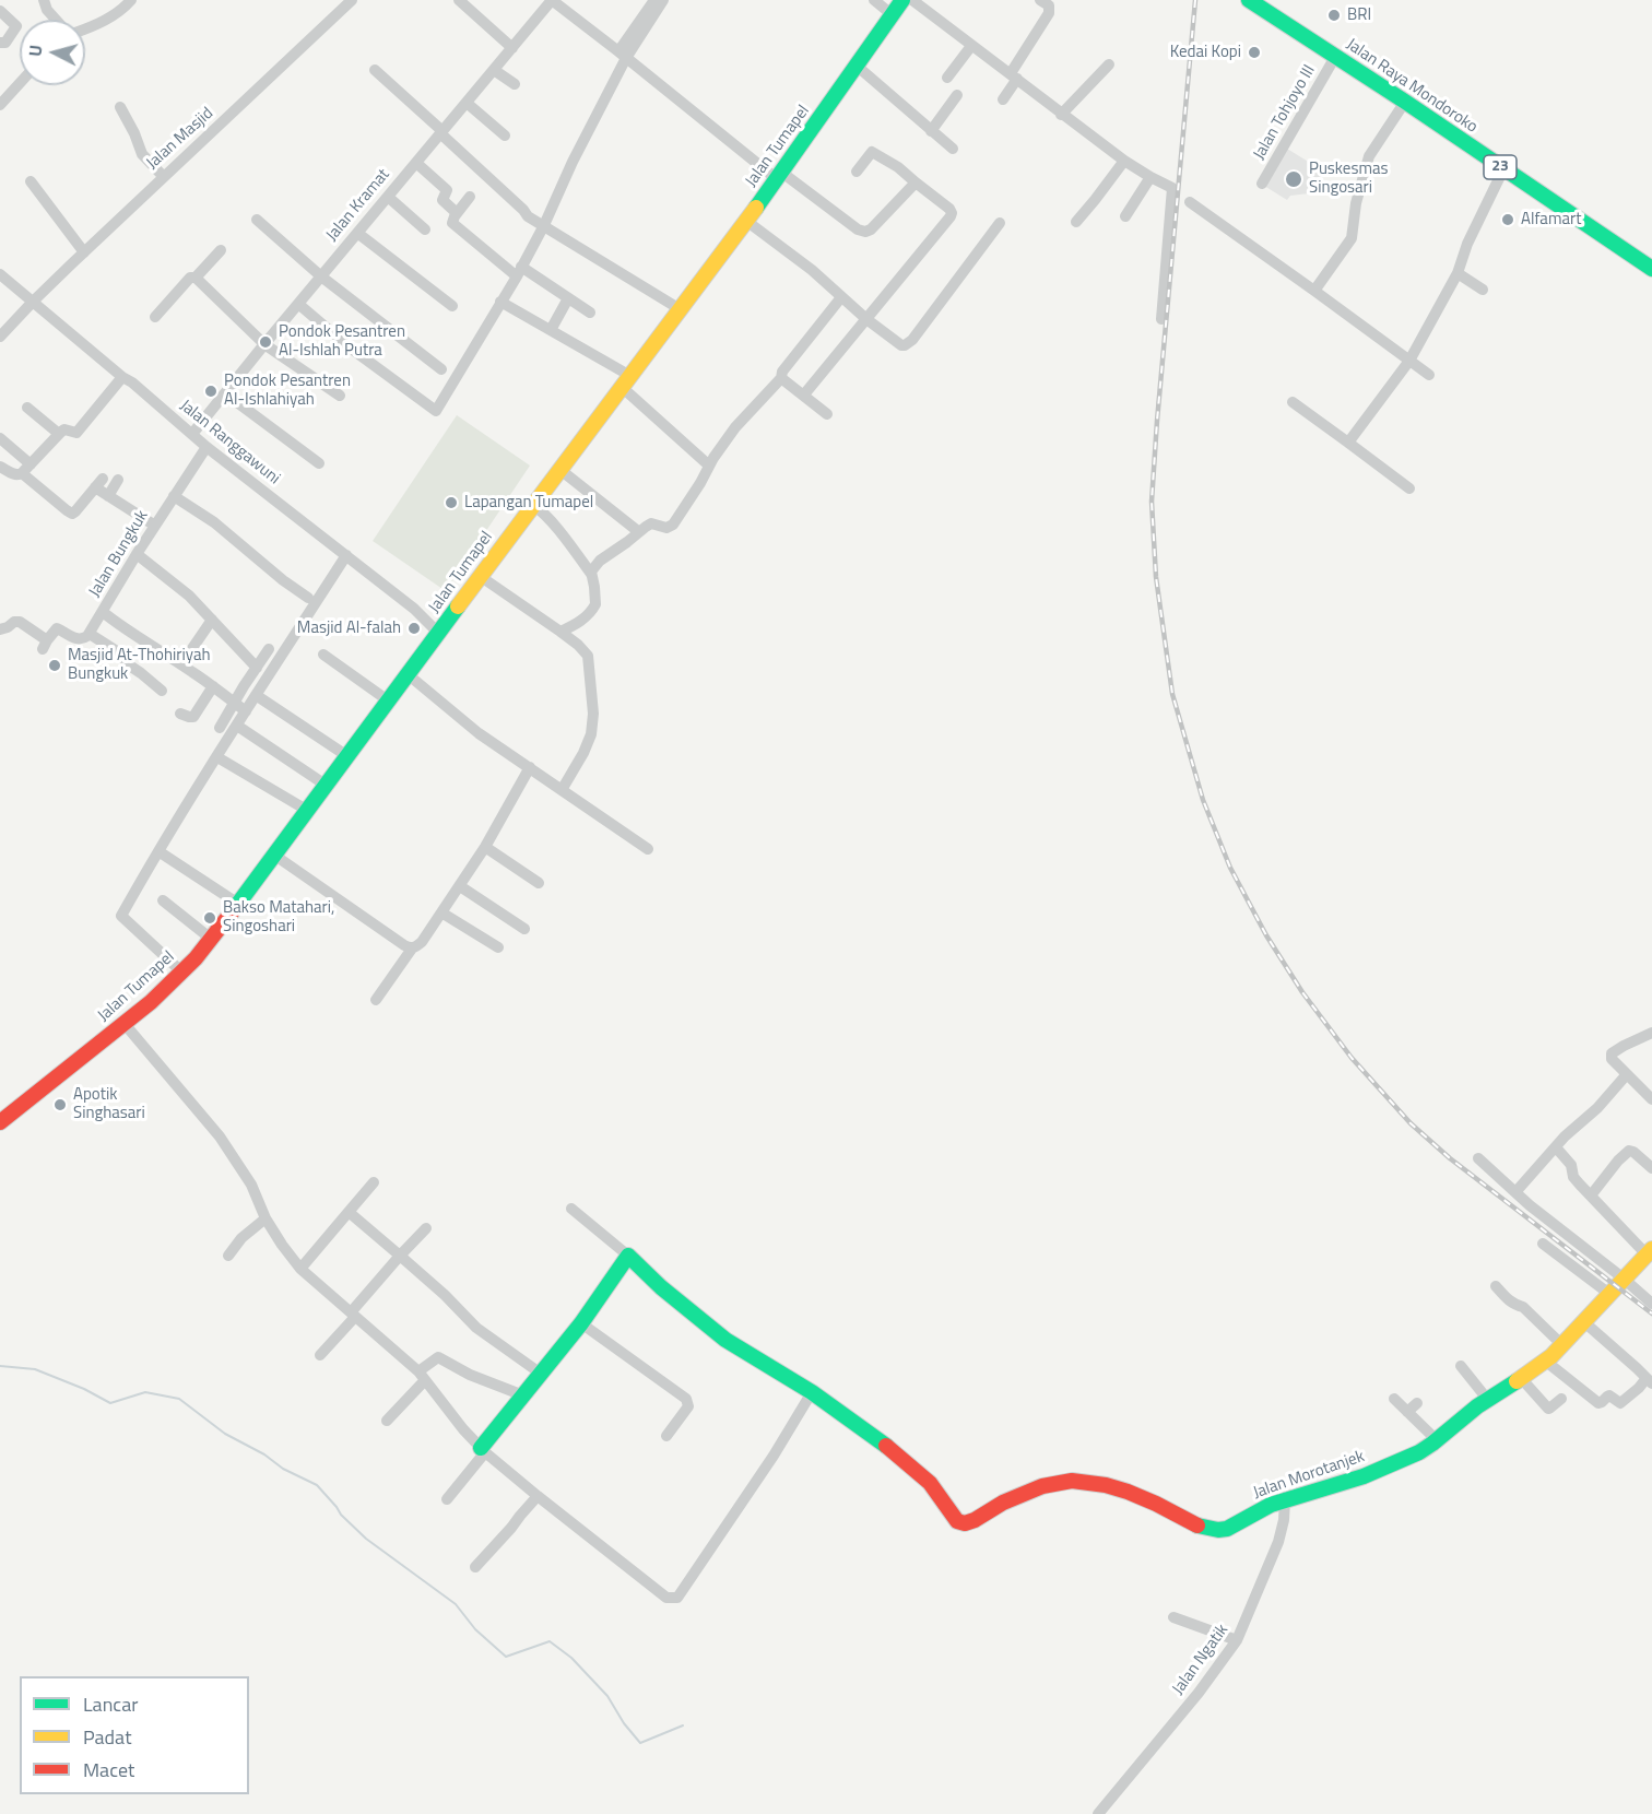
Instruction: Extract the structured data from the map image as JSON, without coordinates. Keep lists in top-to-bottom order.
{
  "streets": {
    "main road": [
      "Jalan Raya Mondoroko",
      "Jalan Tumapel",
      "23",
      "Jalan Morotanjek"
    ],
    "street": [
      "Jalan Tohjoyo III",
      "Jalan Masjid",
      "Jalan Kramat",
      "Jalan Ranggawuni",
      "Jalan Bungkuk",
      "Jalan Ngatik"
    ]
  },
  "crossings": [
    ["Jalan Raya Mondoroko", "Jalan Tohjoyo III"],
    ["Jalan Masjid", "Jalan Ranggawuni"],
    ["Jalan Tumapel", "Jalan Ranggawuni"],
    ["Jalan Kramat", "Jalan Ranggawuni"],
    ["Jalan Ranggawuni", "Jalan Bungkuk"],
    ["Jalan Morotanjek", "Jalan Ngatik"]
  ],
  "places": [
    "BRI",
    "Kedai Kopi",
    "Puskesmas Singosari",
    "Alfamart",
    "Pondok Pesantren Al-Ishlah Putra",
    "Pondok Pesantren Al-Ishlahiyah",
    "Lapangan Tumapel",
    "Masjid Al-falah",
    "Masjid At-Thohiriyah Bungkuk",
    "Bakso Matahari, Singoshari",
    "Apotik Singhasari"
  ],
  "legend": ["Lancar", "Padat", "Macet"],
  "north": "left"
}
